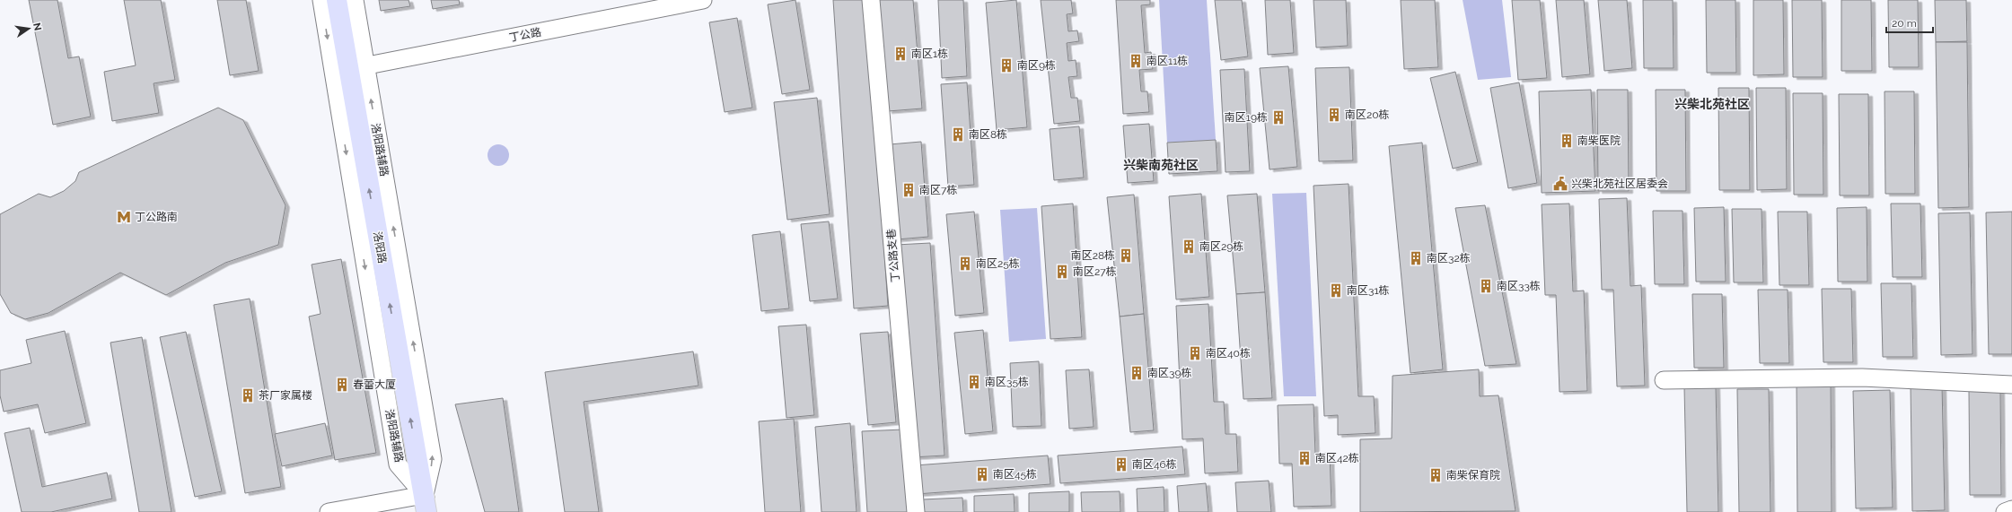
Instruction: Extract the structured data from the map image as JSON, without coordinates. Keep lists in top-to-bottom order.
{
  "streets": {
    "main road": ["洛阳路"],
    "street": ["丁公路", "洛阳路辅路", "丁公路支巷"]
  },
  "crossings": [
    ["丁公路", "洛阳路"],
    ["洛阳路辅路", "洛阳路"]
  ],
  "one_way": ["洛阳路辅路", "洛阳路"],
  "districts": ["兴柴北苑社区", "兴柴南苑社区"],
  "places": {
    "building": [
      "南区1栋",
      "南区11栋",
      "南区9栋",
      "南区20栋",
      "南区19栋",
      "南区8栋",
      "南柴医院",
      "南区7栋",
      "南区29栋",
      "南区28栋",
      "南区32栋",
      "南区25栋",
      "南区27栋",
      "南区33栋",
      "南区31栋",
      "南区40栋",
      "南区39栋",
      "南区35栋",
      "春蕾大厦",
      "茶厂家属楼",
      "南区42栋",
      "南区46栋",
      "南区45栋",
      "南柴保育院"
    ],
    "public building": ["兴柴北苑社区居委会"],
    "metro station": ["丁公路南"]
  },
  "scale_bar": "20 m",
  "north": "right"
}
